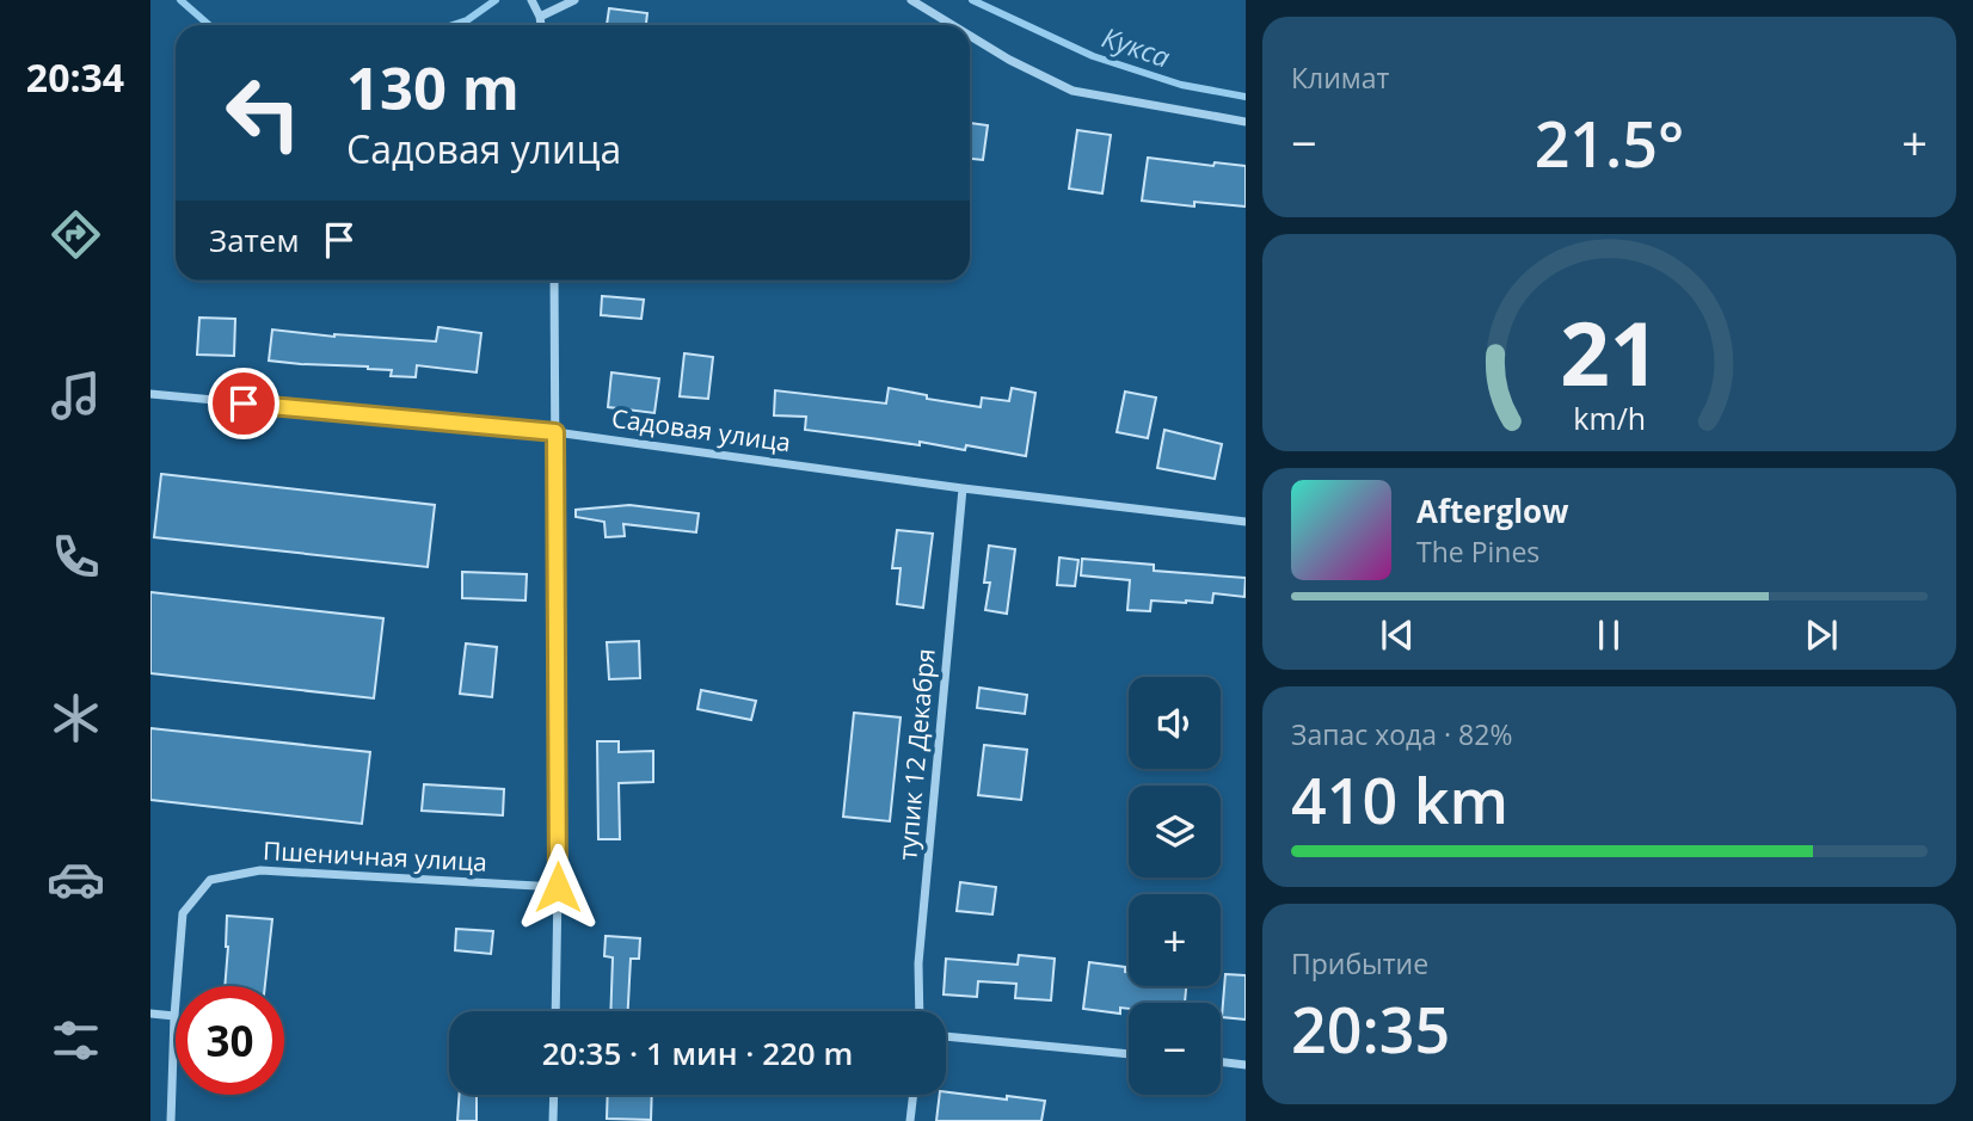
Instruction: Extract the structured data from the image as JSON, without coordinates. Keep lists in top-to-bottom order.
{
  "streets": {
    "street": ["Садовая улица", "тупик 12 Декабря", "Пшеничная улица"]
  },
  "crossings": [
    ["Садовая улица", "тупик 12 Декабря"]
  ],
  "water": ["Кукса"],
  "page": {
    "tabs": "20:34",
    "tile": [
      "Климат",
      ["Запас хода · 82%", "410 km"],
      ["Прибытие", "20:35"]
    ],
    "turn": ["130 m", "Садовая улица"],
    "heat": ["−", "21.5°", "+"],
    "then": "Затем",
    "song": ["Afterglow", "The Pines"],
    "map_buttons": ["+", "−"],
    "limit": "30",
    "trip": "20:35 · 1 мин · 220 m",
    "gauge": ["21", "km/h"]
  }
}
